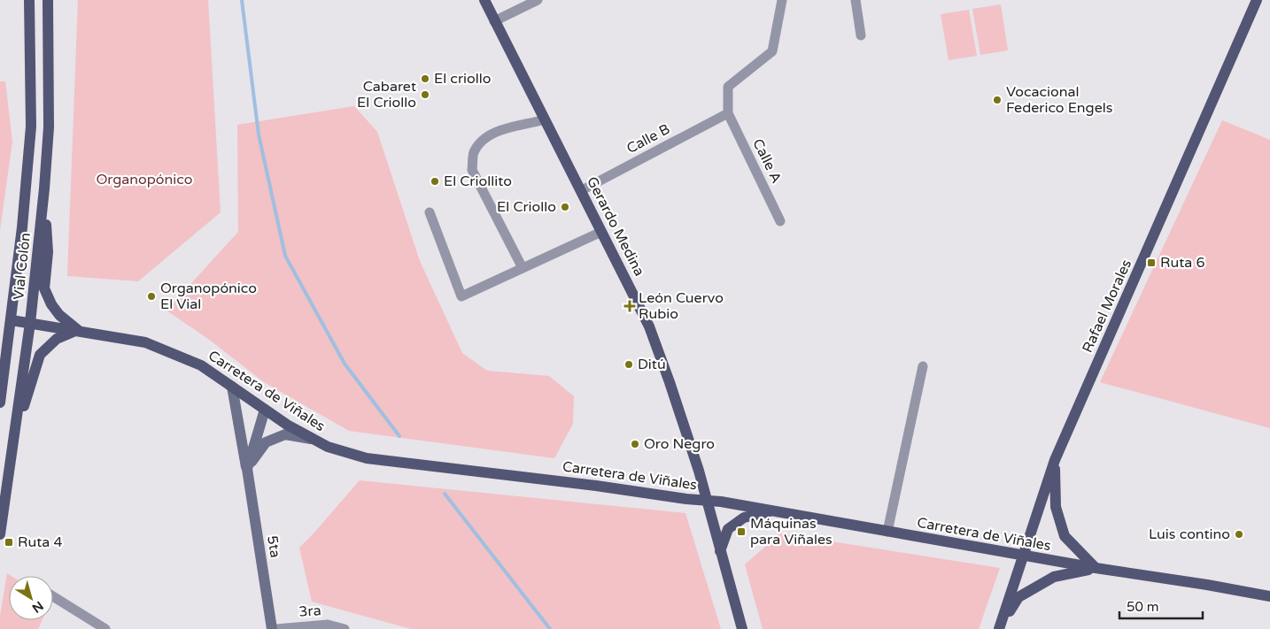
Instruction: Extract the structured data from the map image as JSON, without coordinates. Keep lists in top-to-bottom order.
{
  "streets": {
    "main road": [
      "Gerardo Medina",
      "Vial Colón",
      "Rafael Morales",
      "Carretera de Viñales"
    ],
    "street": [
      "Calle B",
      "Calle A",
      "5ta",
      "3ra"
    ]
  },
  "crossings": [
    ["Calle B", "Calle A"],
    ["Calle B", "Gerardo Medina"],
    ["Gerardo Medina", "Carretera de Viñales"],
    ["Vial Colón", "Carretera de Viñales"],
    ["Rafael Morales", "Carretera de Viñales"],
    ["Carretera de Viñales", "5ta"]
  ],
  "parks": ["Organopónico"],
  "places": {
    "other": [
      "El criollo",
      "Cabaret El Criollo",
      "Vocacional Federico Engels",
      "El Criollito",
      "El Criollo",
      "Organopónico El Vial",
      "Ditú",
      "Oro Negro",
      "Luis contino"
    ],
    "transit": ["Ruta 6", "Máquinas para Viñales", "Ruta 4"],
    "health": ["León Cuervo Rubio"]
  },
  "scale_bar": "50 m",
  "north": "bottom right"
}
